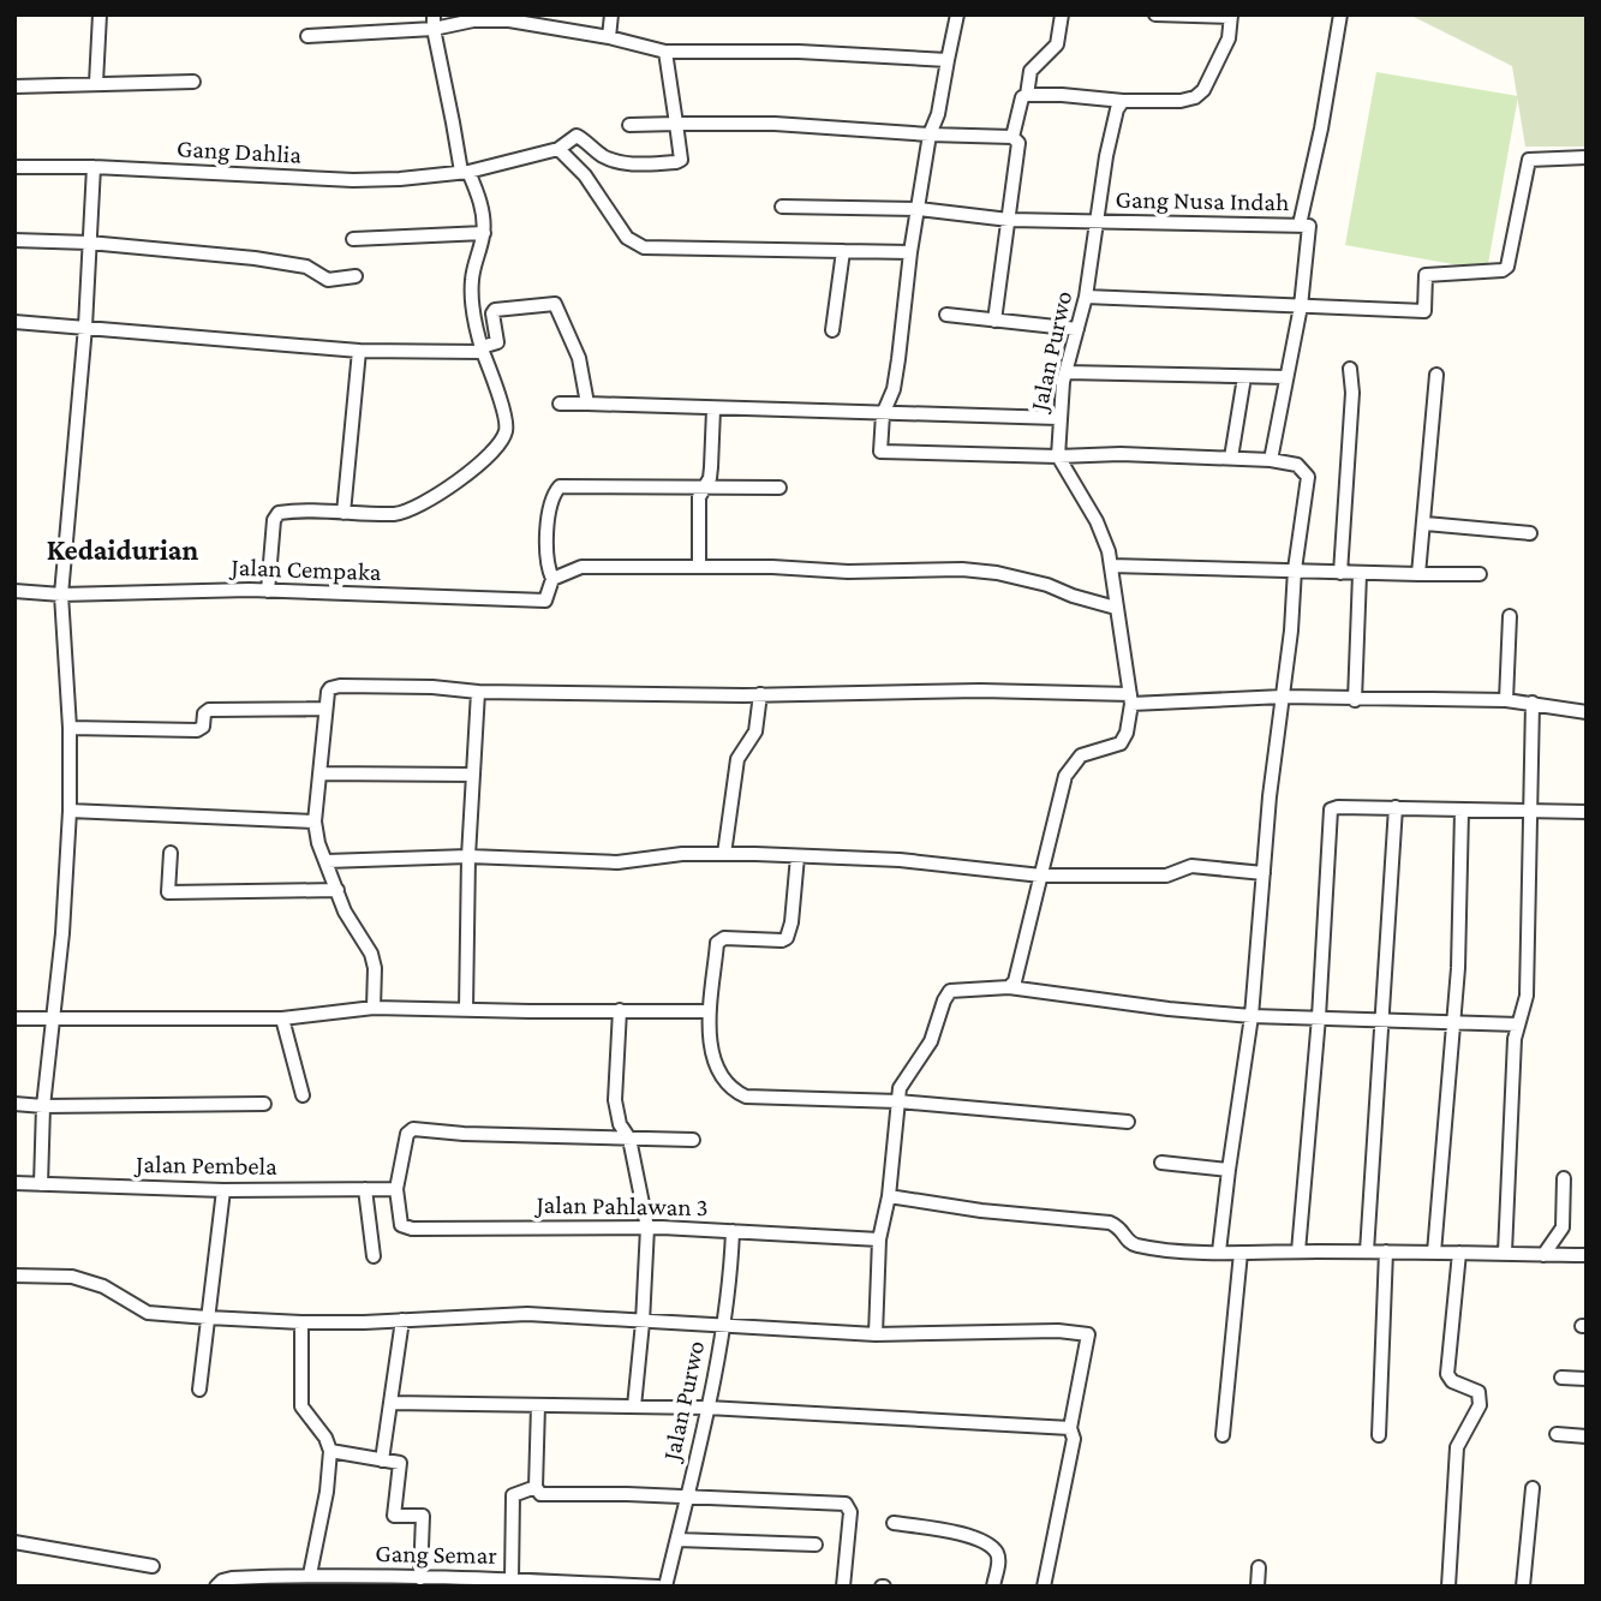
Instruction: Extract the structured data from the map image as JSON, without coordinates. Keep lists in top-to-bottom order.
{
  "streets": {
    "street": [
      "Gang Dahlia",
      "Gang Nusa Indah",
      "Jalan Purwo",
      "Jalan Cempaka",
      "Jalan Pembela",
      "Jalan Pahlawan 3",
      "Gang Semar"
    ]
  },
  "crossings": [
    ["Gang Nusa Indah", "Jalan Purwo"],
    ["Jalan Pembela", "Jalan Pahlawan 3"]
  ],
  "districts": ["Kedaidurian"]
}
